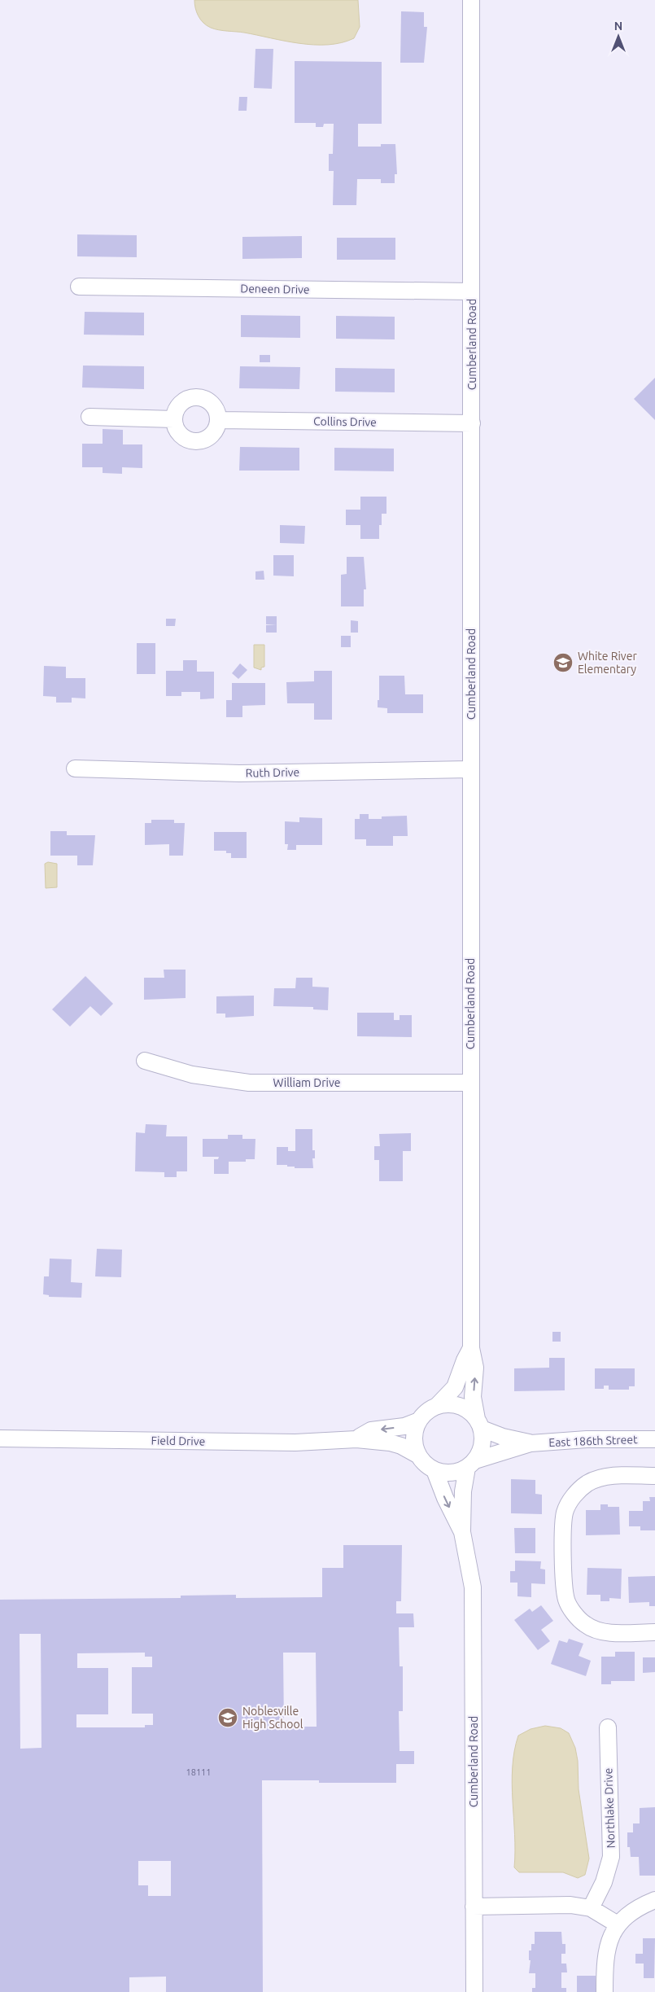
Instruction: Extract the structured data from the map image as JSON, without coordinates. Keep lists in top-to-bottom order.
{
  "streets": {
    "street": [
      "Deneen Drive",
      "Cumberland Road",
      "Collins Drive",
      "Ruth Drive",
      "William Drive",
      "Field Drive",
      "East 186th Street",
      "Northlake Drive"
    ]
  },
  "crossings": [
    ["Deneen Drive", "Cumberland Road"],
    ["Cumberland Road", "Collins Drive"],
    ["Cumberland Road", "Ruth Drive"],
    ["Cumberland Road", "William Drive"],
    ["Cumberland Road", "East 186th Street"]
  ],
  "places": {
    "school or university": ["White River Elementary", "Noblesville High School"]
  },
  "house_numbers": ["18111"],
  "north": "top"
}
